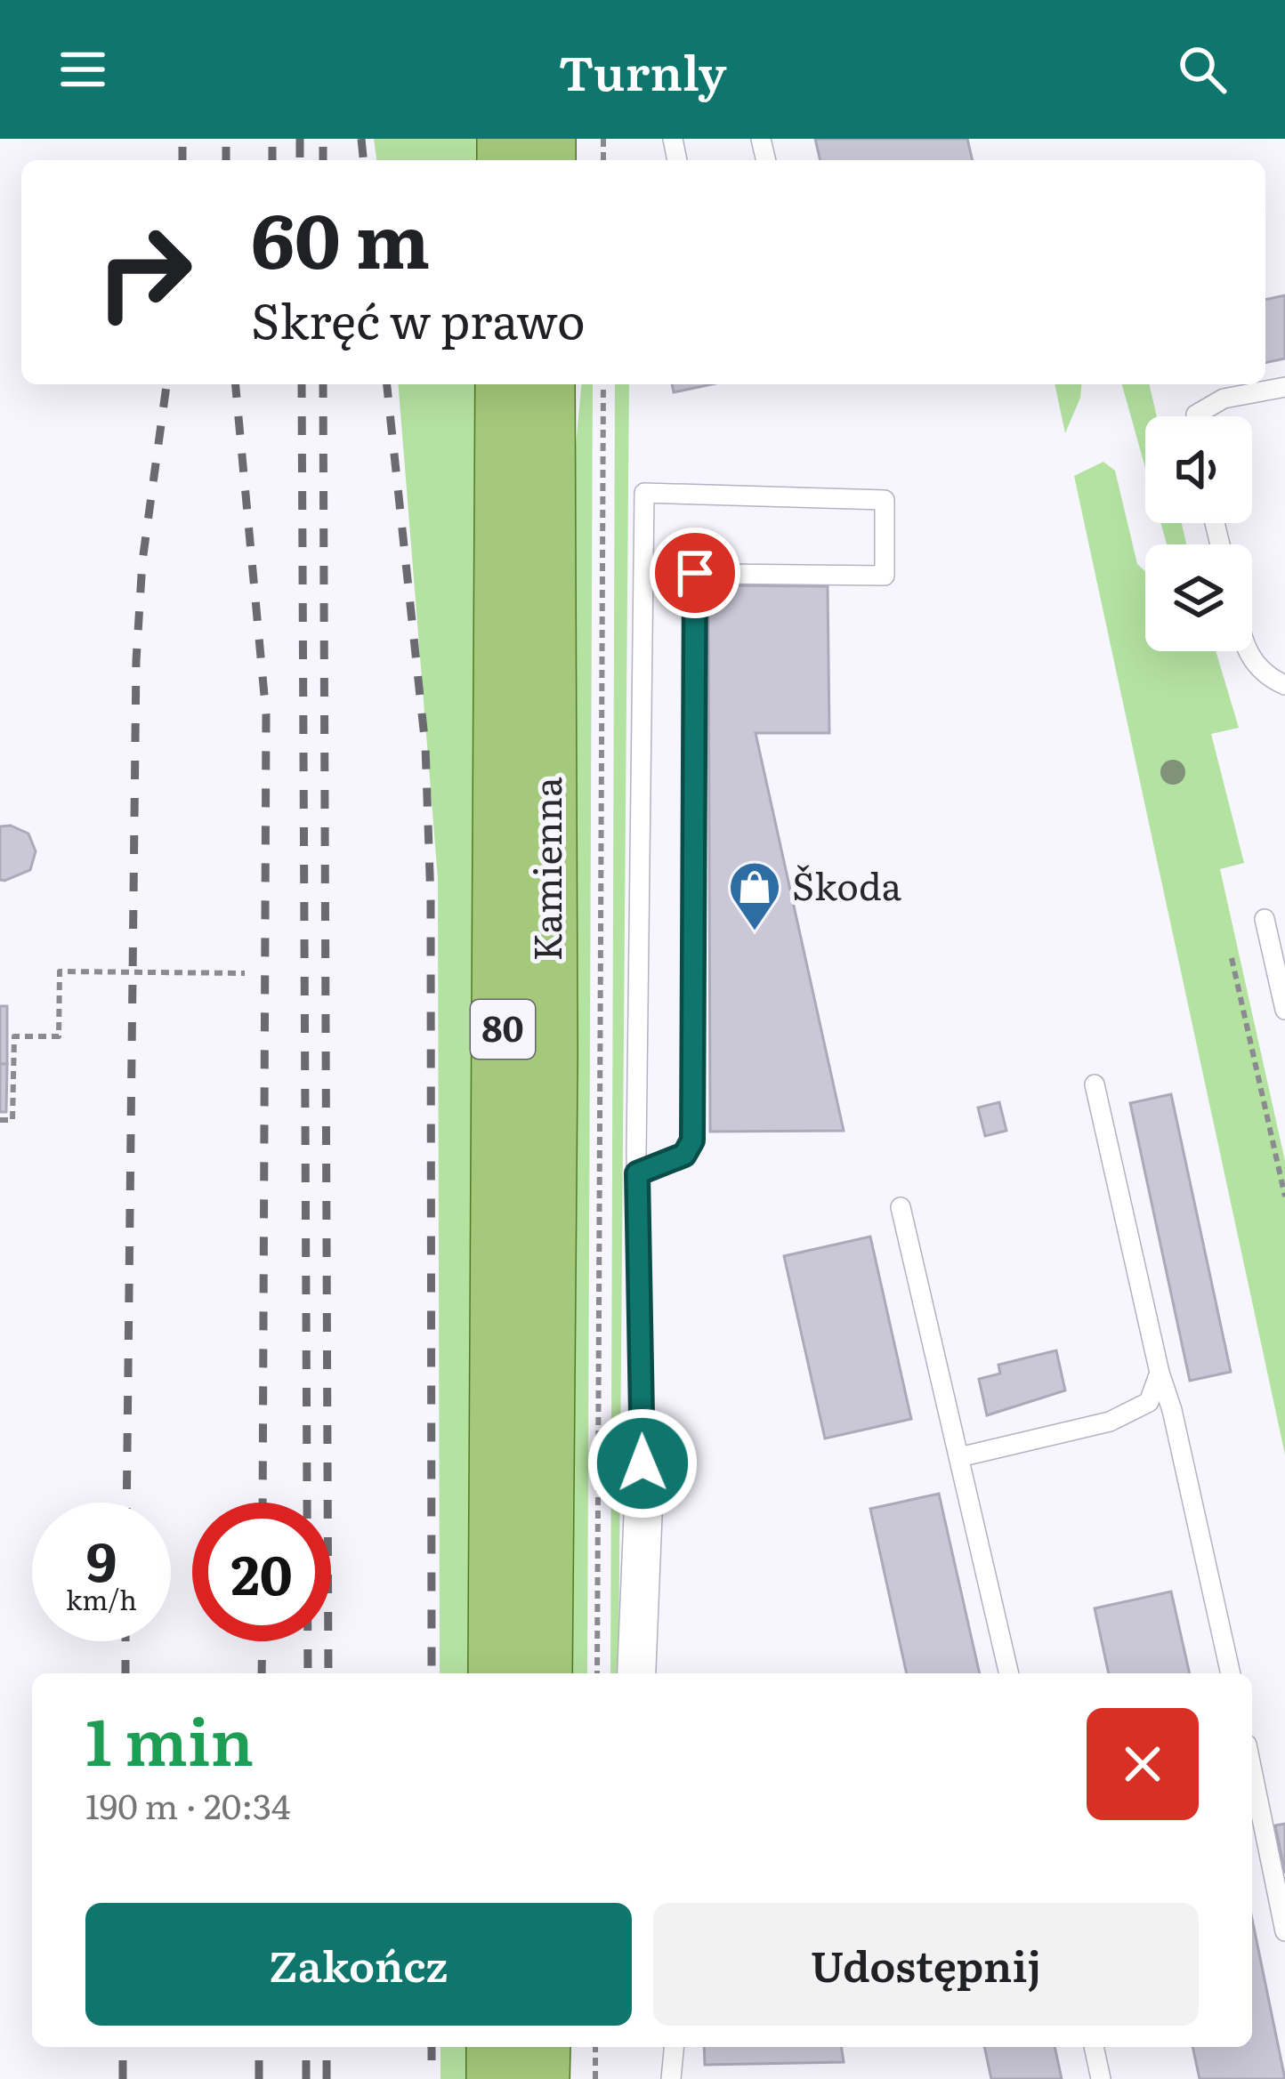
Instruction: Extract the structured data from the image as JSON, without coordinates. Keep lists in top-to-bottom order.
{
  "streets": {
    "main road": ["Kamienna", "80"]
  },
  "places": {
    "shop": ["Škoda"]
  },
  "page": {
    "header": "Turnly",
    "turn": ["60 m", "Skręć w prawo"],
    "speed": "9 km/h",
    "limit": "20",
    "heading": ["1 min", "190 m · 20:34"],
    "buttons": ["Zakończ", "Udostępnij"]
  }
}
